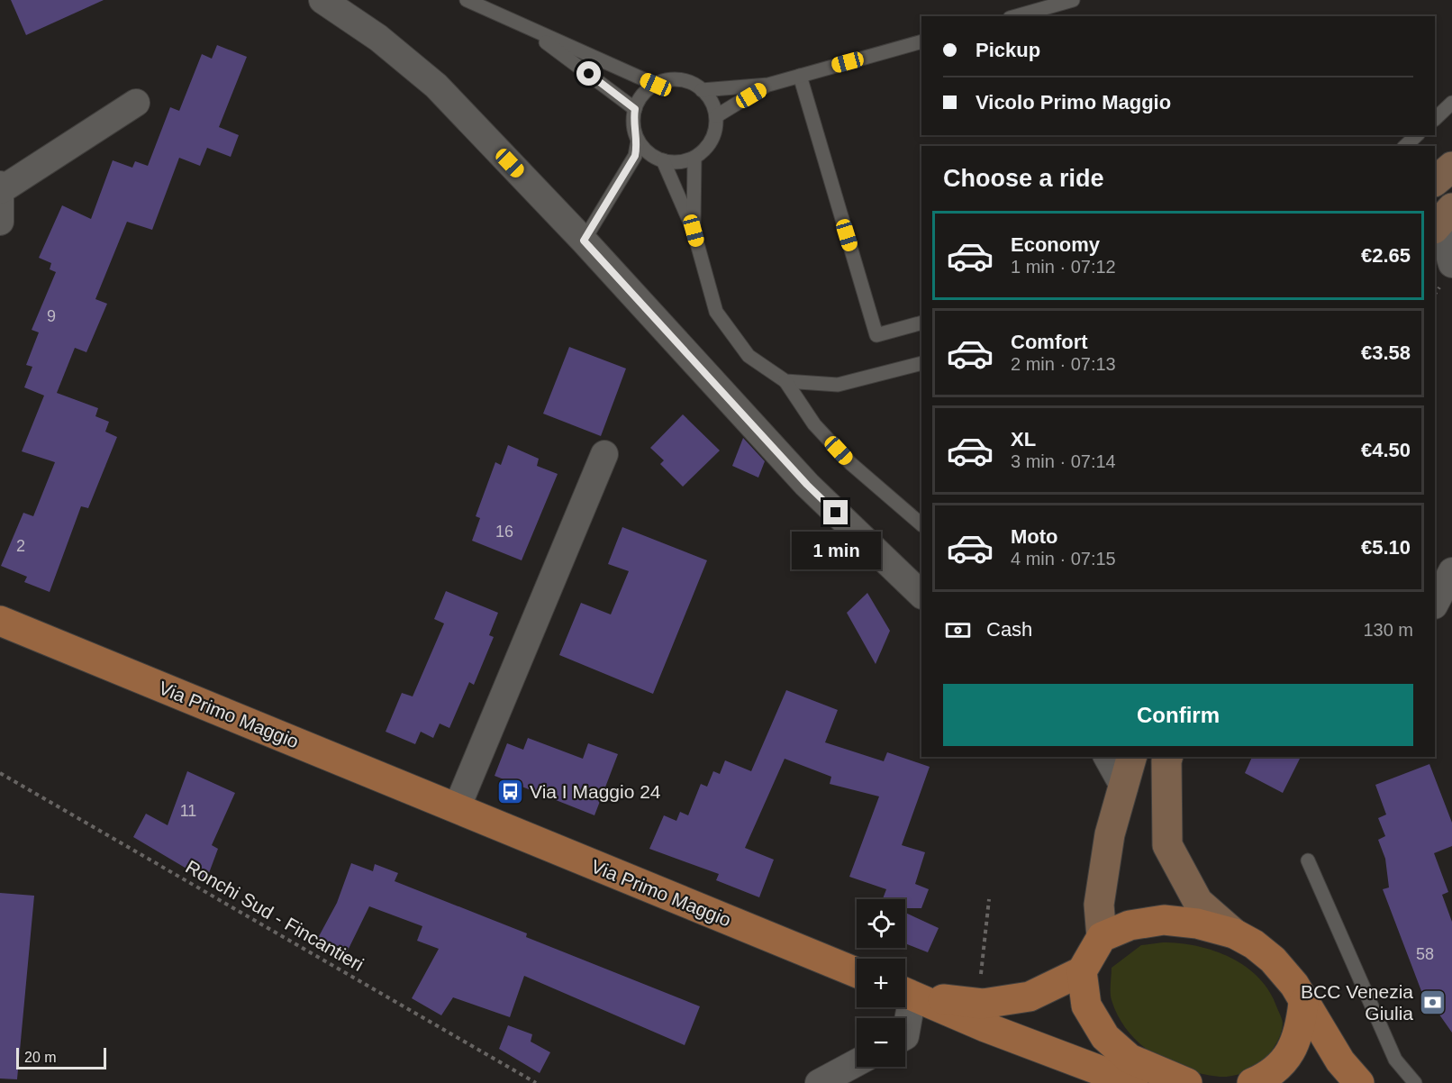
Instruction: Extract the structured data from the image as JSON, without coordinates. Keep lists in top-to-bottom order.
{
  "streets": {
    "main road": ["Via Primo Maggio"],
    "path": ["Ronchi Sud - Fincantieri"]
  },
  "places": {
    "bus stop": ["Via I Maggio 24"],
    "bank": ["BCC Venezia Giulia"]
  },
  "house_numbers": [
    "9",
    "16",
    "2",
    "11",
    "58"
  ],
  "scale_bar": "20 m",
  "page": {
    "banner": ["Pickup", "Vicolo Primo Maggio"],
    "heading": "Choose a ride",
    "list": [
      {
        "name": "Economy",
        "note": "1 min · 07:12",
        "value": "€2.65"
      },
      {
        "name": "Comfort",
        "note": "2 min · 07:13",
        "value": "€3.58"
      },
      {
        "name": "XL",
        "note": "3 min · 07:14",
        "value": "€4.50"
      },
      {
        "name": "Moto",
        "note": "4 min · 07:15",
        "value": "€5.10"
      }
    ],
    "bubble": "1 min",
    "pay": ["Cash", "130 m"],
    "buttons": "Confirm",
    "map_buttons": ["+", "−"],
    "scale": "20 m"
  }
}
